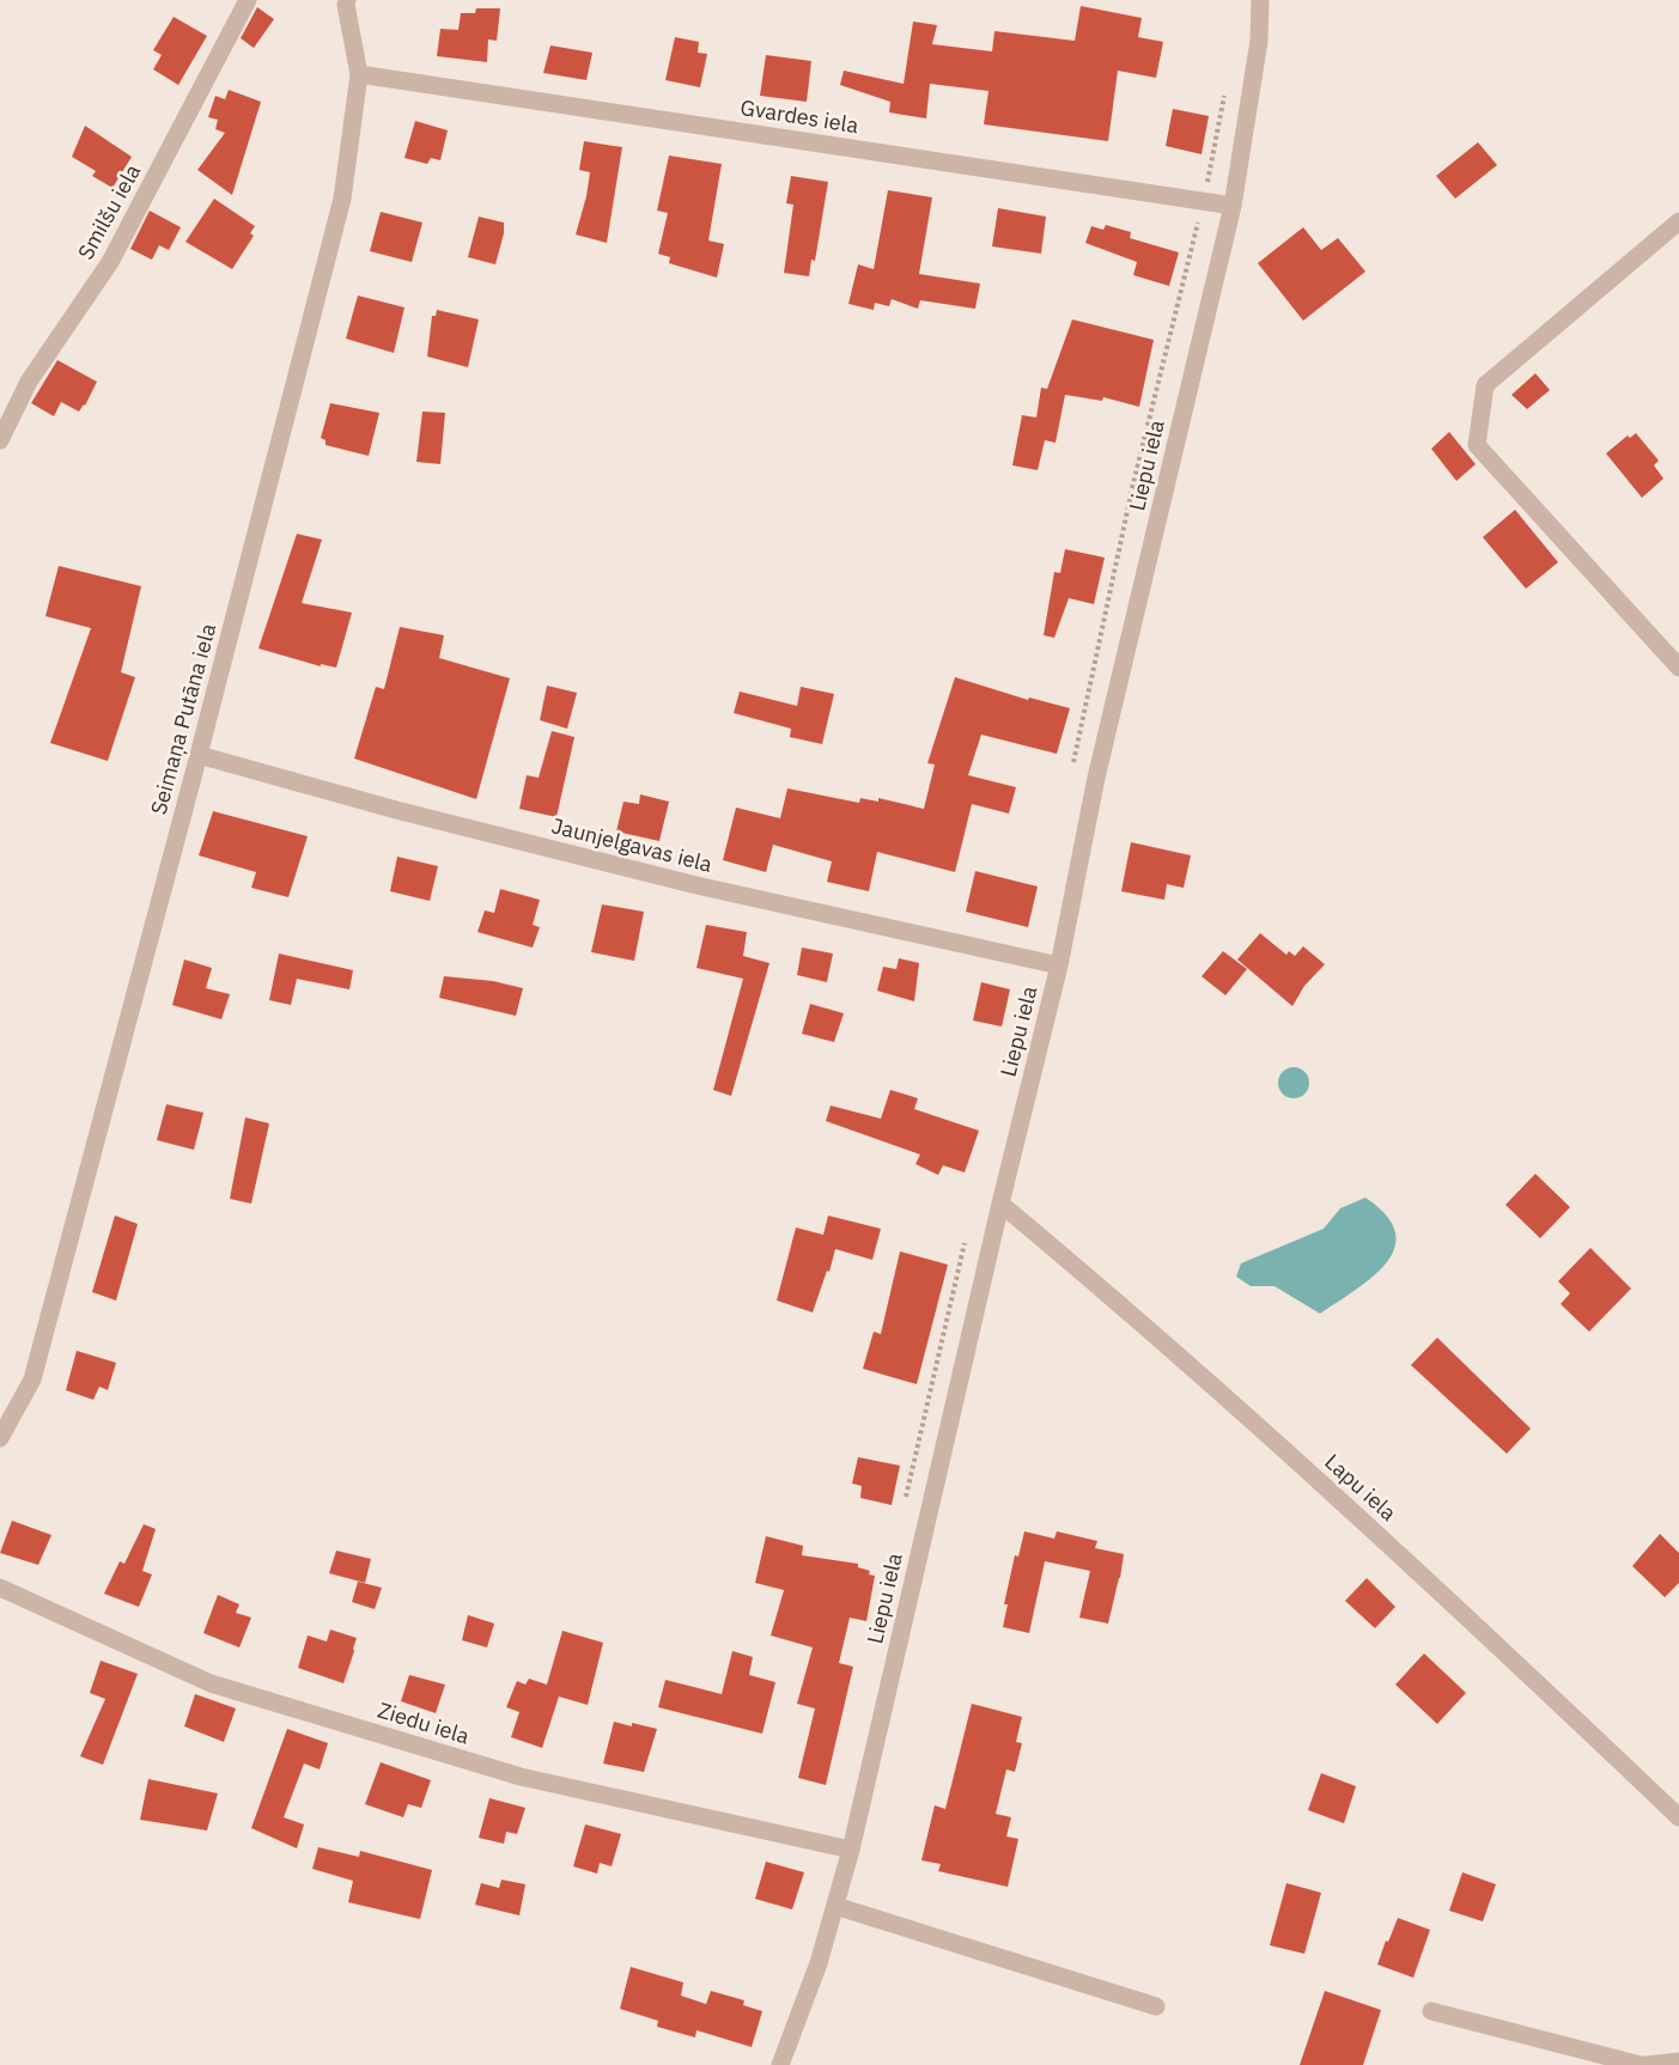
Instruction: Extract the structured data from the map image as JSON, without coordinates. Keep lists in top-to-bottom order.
{
  "streets": {
    "street": [
      "Gvardes iela",
      "Smilšu iela",
      "Liepu iela",
      "Seimaņa Putāna iela",
      "Jaunjelgavas iela",
      "Lapu iela",
      "Ziedu iela"
    ]
  },
  "crossings": [
    ["Gvardes iela", "Liepu iela"],
    ["Gvardes iela", "Seimaņa Putāna iela"],
    ["Liepu iela", "Jaunjelgavas iela"],
    ["Liepu iela", "Lapu iela"],
    ["Liepu iela", "Ziedu iela"],
    ["Seimaņa Putāna iela", "Jaunjelgavas iela"]
  ]
}
